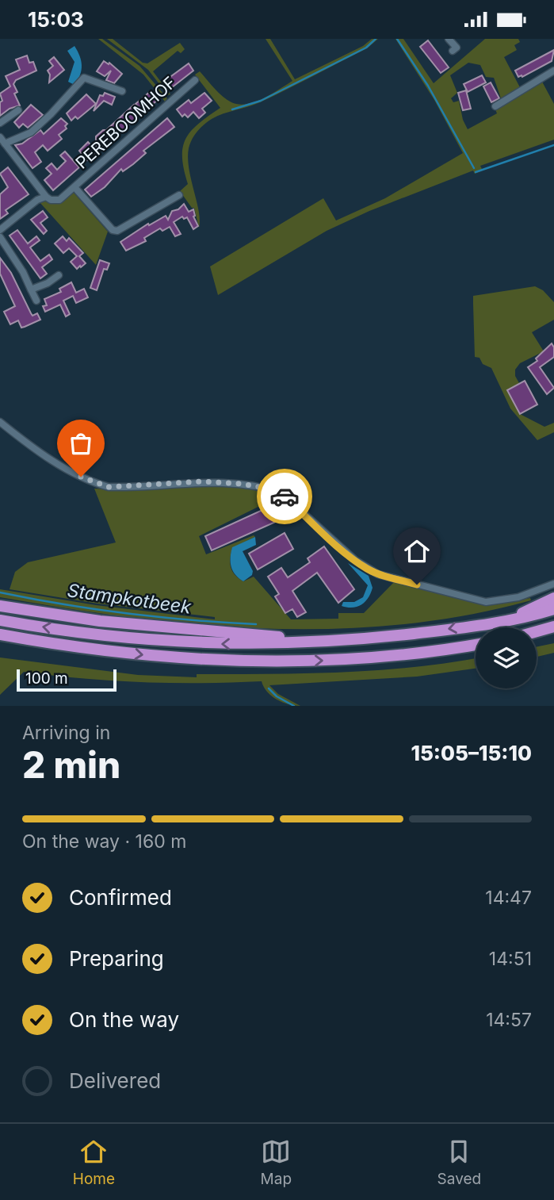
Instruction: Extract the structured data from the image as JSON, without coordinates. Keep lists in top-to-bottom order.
{
  "streets": {
    "street": ["PEREBOOMHOF"]
  },
  "water": ["Stampkotbeek"],
  "scale_bar": "100 m",
  "page": {
    "status": "15:03",
    "scale": "100 m",
    "heading": ["2 min", "Arriving in", "15:05–15:10"],
    "bar": "On the way · 160 m",
    "list": [
      ["Confirmed", "14:47"],
      ["Preparing", "14:51"],
      ["On the way", "14:57"],
      "Delivered"
    ],
    "tabs": ["Home", "Map", "Saved"]
  }
}
